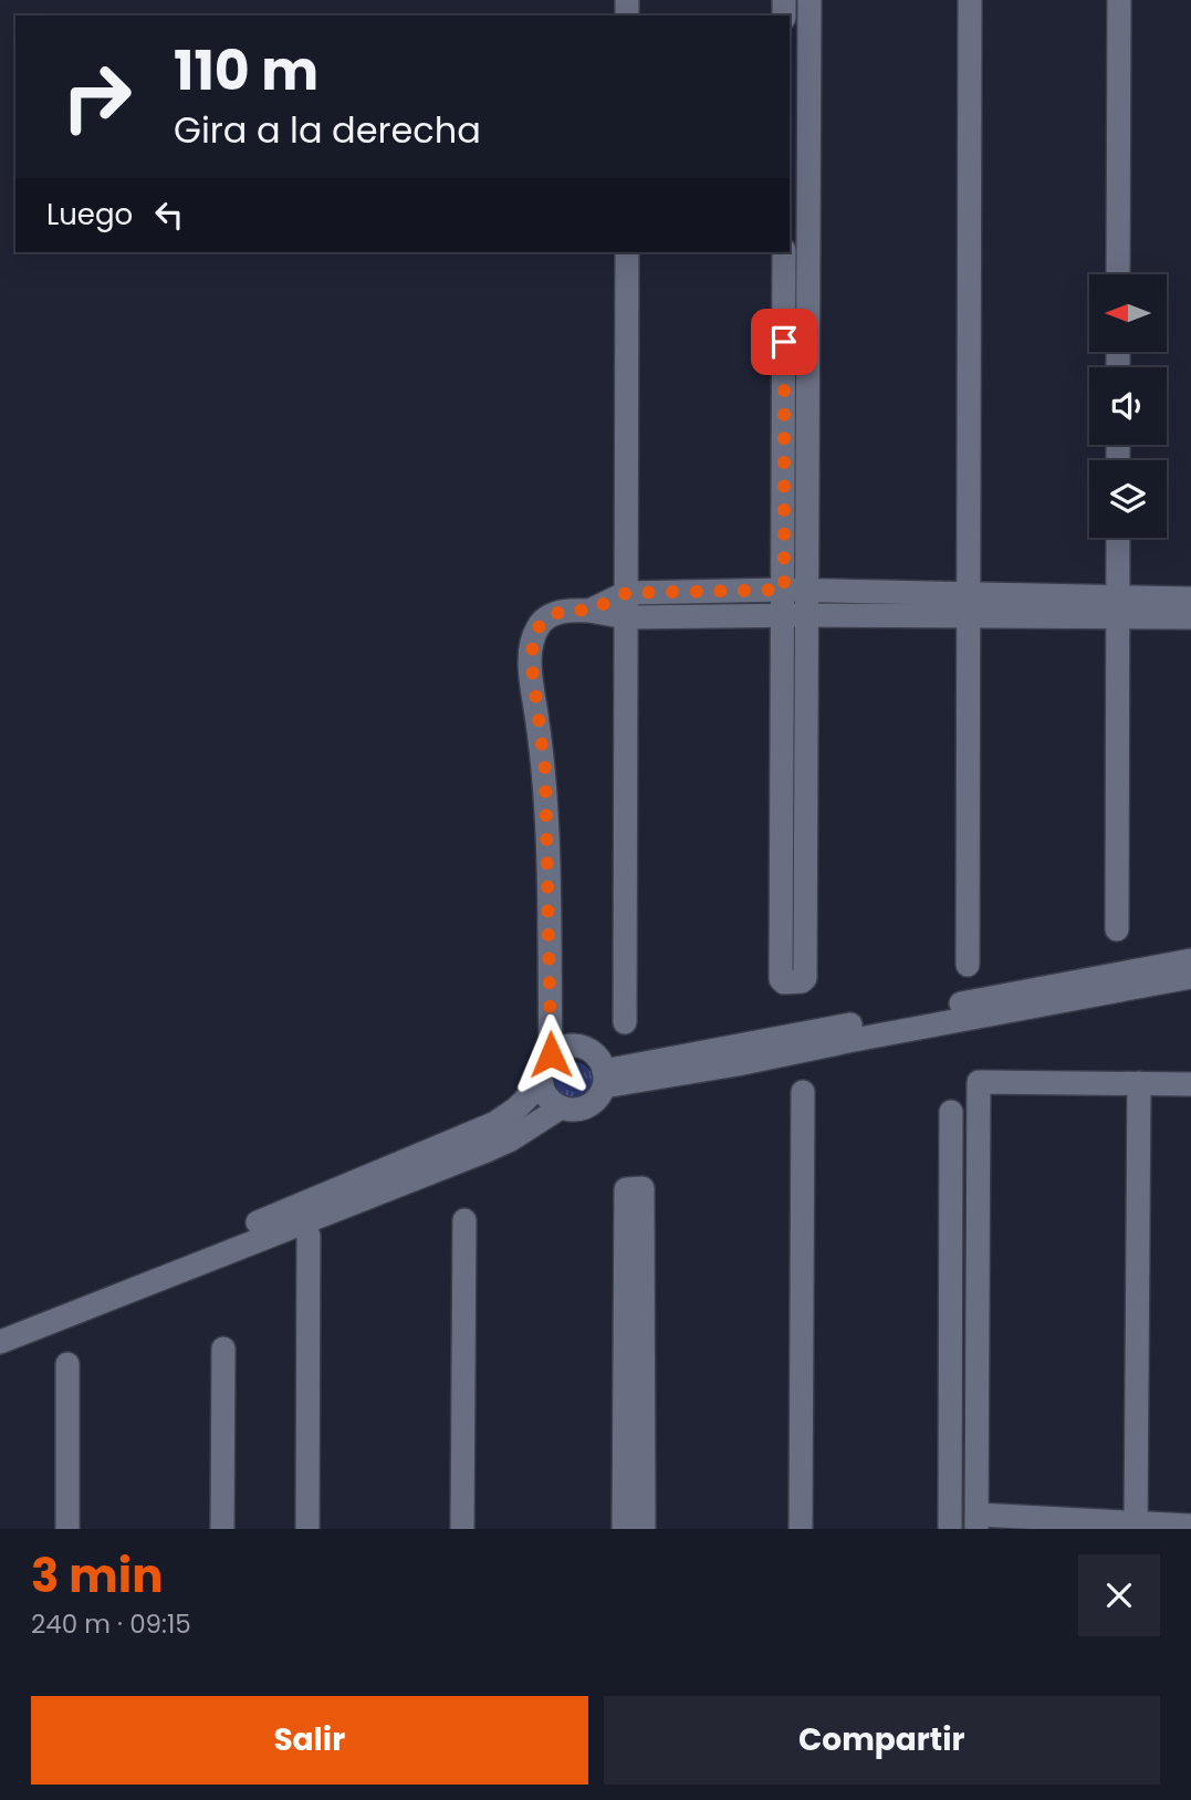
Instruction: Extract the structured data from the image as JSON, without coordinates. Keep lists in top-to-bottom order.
{
  "north": "left",
  "page": {
    "turn": ["110 m", "Gira a la derecha"],
    "then": "Luego",
    "heading": ["3 min", "240 m · 09:15"],
    "buttons": ["Salir", "Compartir"]
  }
}
